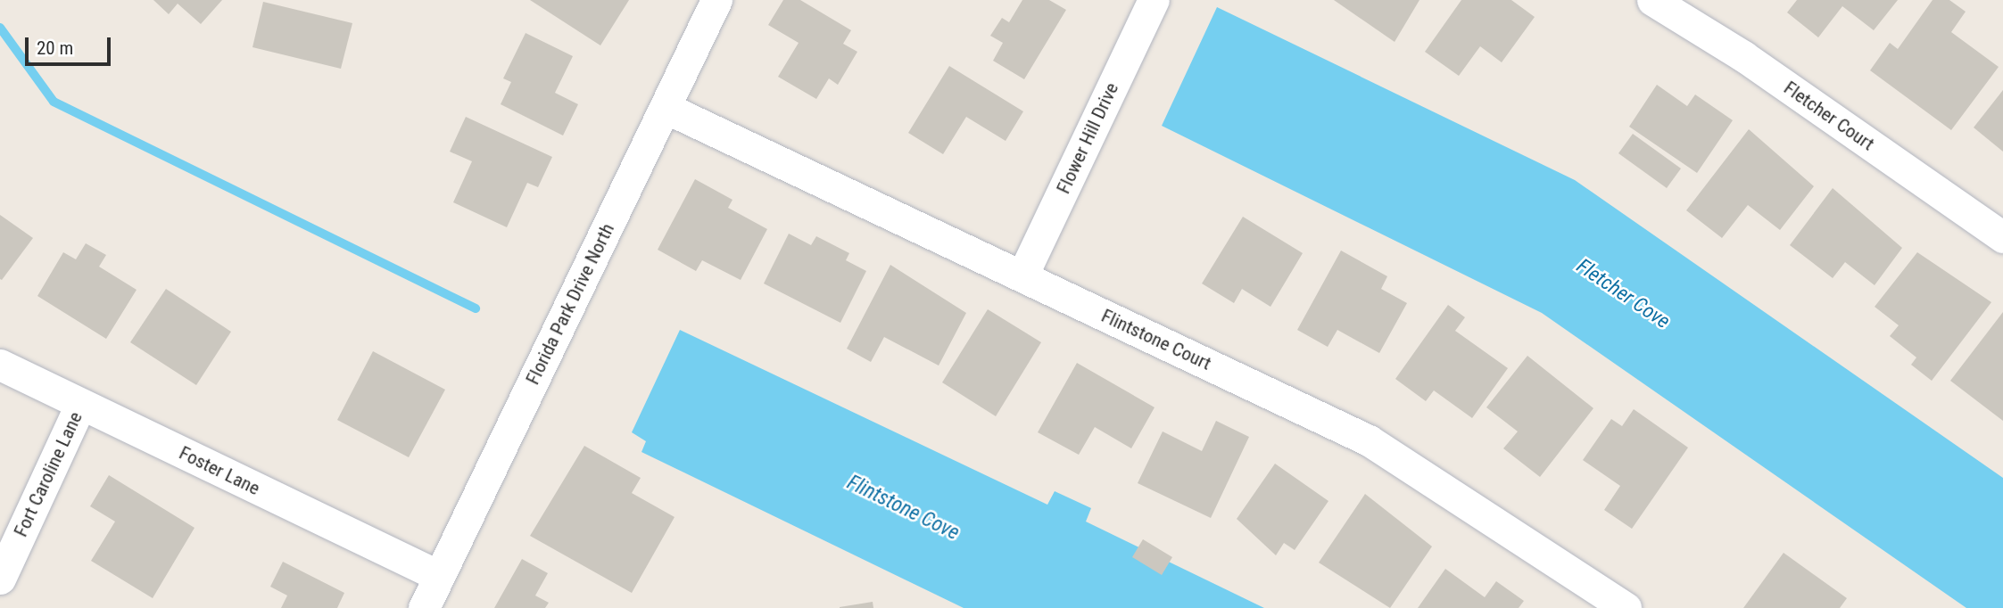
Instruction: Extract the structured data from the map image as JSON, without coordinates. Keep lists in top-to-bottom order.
{
  "streets": {
    "street": [
      "Fletcher Court",
      "Flower Hill Drive",
      "Florida Park Drive North",
      "Flintstone Court",
      "Foster Lane",
      "Fort Caroline Lane"
    ]
  },
  "crossings": [
    ["Flower Hill Drive", "Flintstone Court"],
    ["Florida Park Drive North", "Flintstone Court"],
    ["Florida Park Drive North", "Foster Lane"],
    ["Foster Lane", "Fort Caroline Lane"]
  ],
  "water": ["Fletcher Cove", "Flintstone Cove"],
  "scale_bar": "20 m"
}
